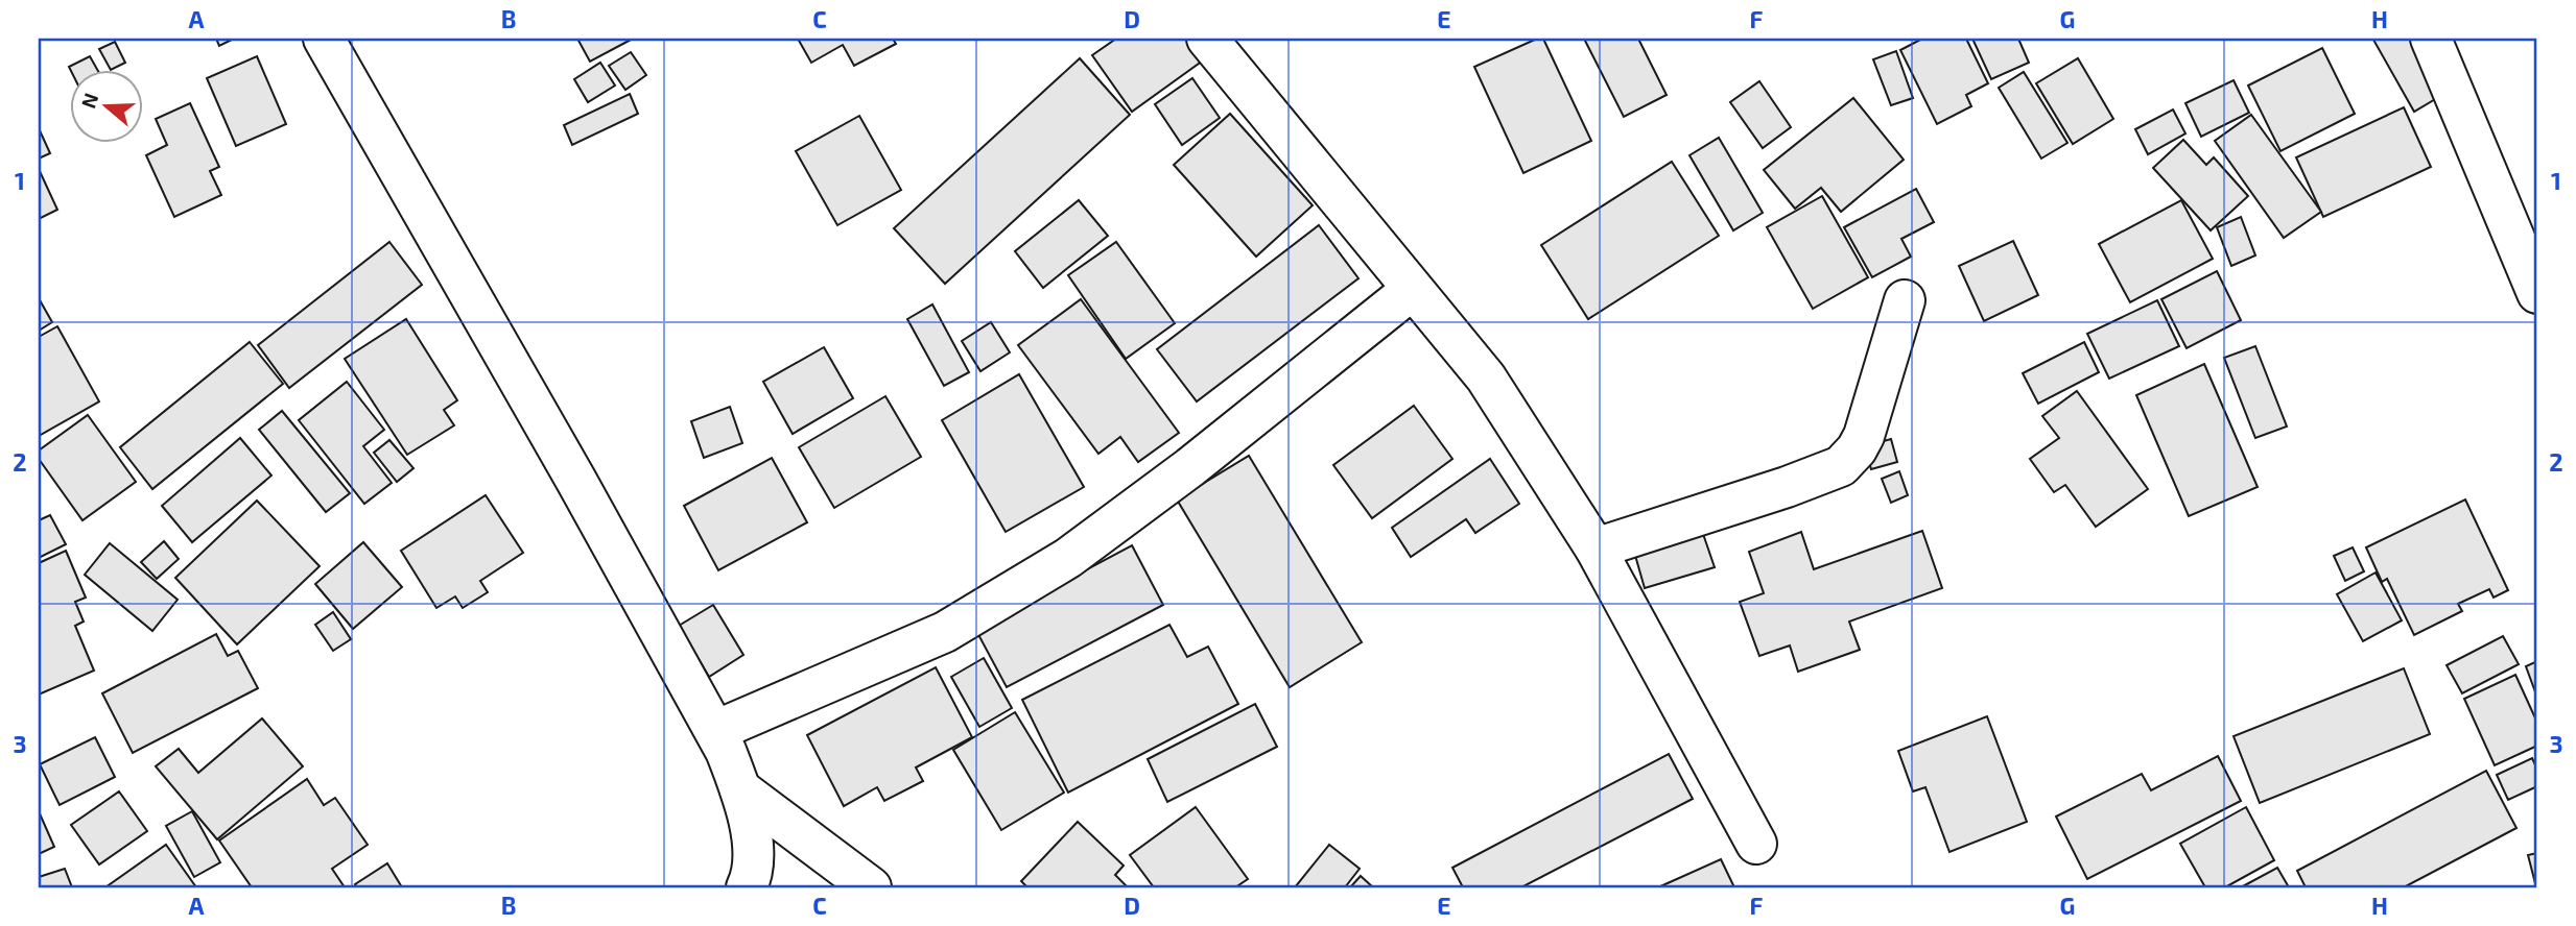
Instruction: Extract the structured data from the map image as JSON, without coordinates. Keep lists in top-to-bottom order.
{
  "north": "left",
  "grid": {
    "columns": [
      "A",
      "B",
      "C",
      "D",
      "E",
      "F",
      "G",
      "H"
    ],
    "rows": ["1", "2", "3"]
  }
}
